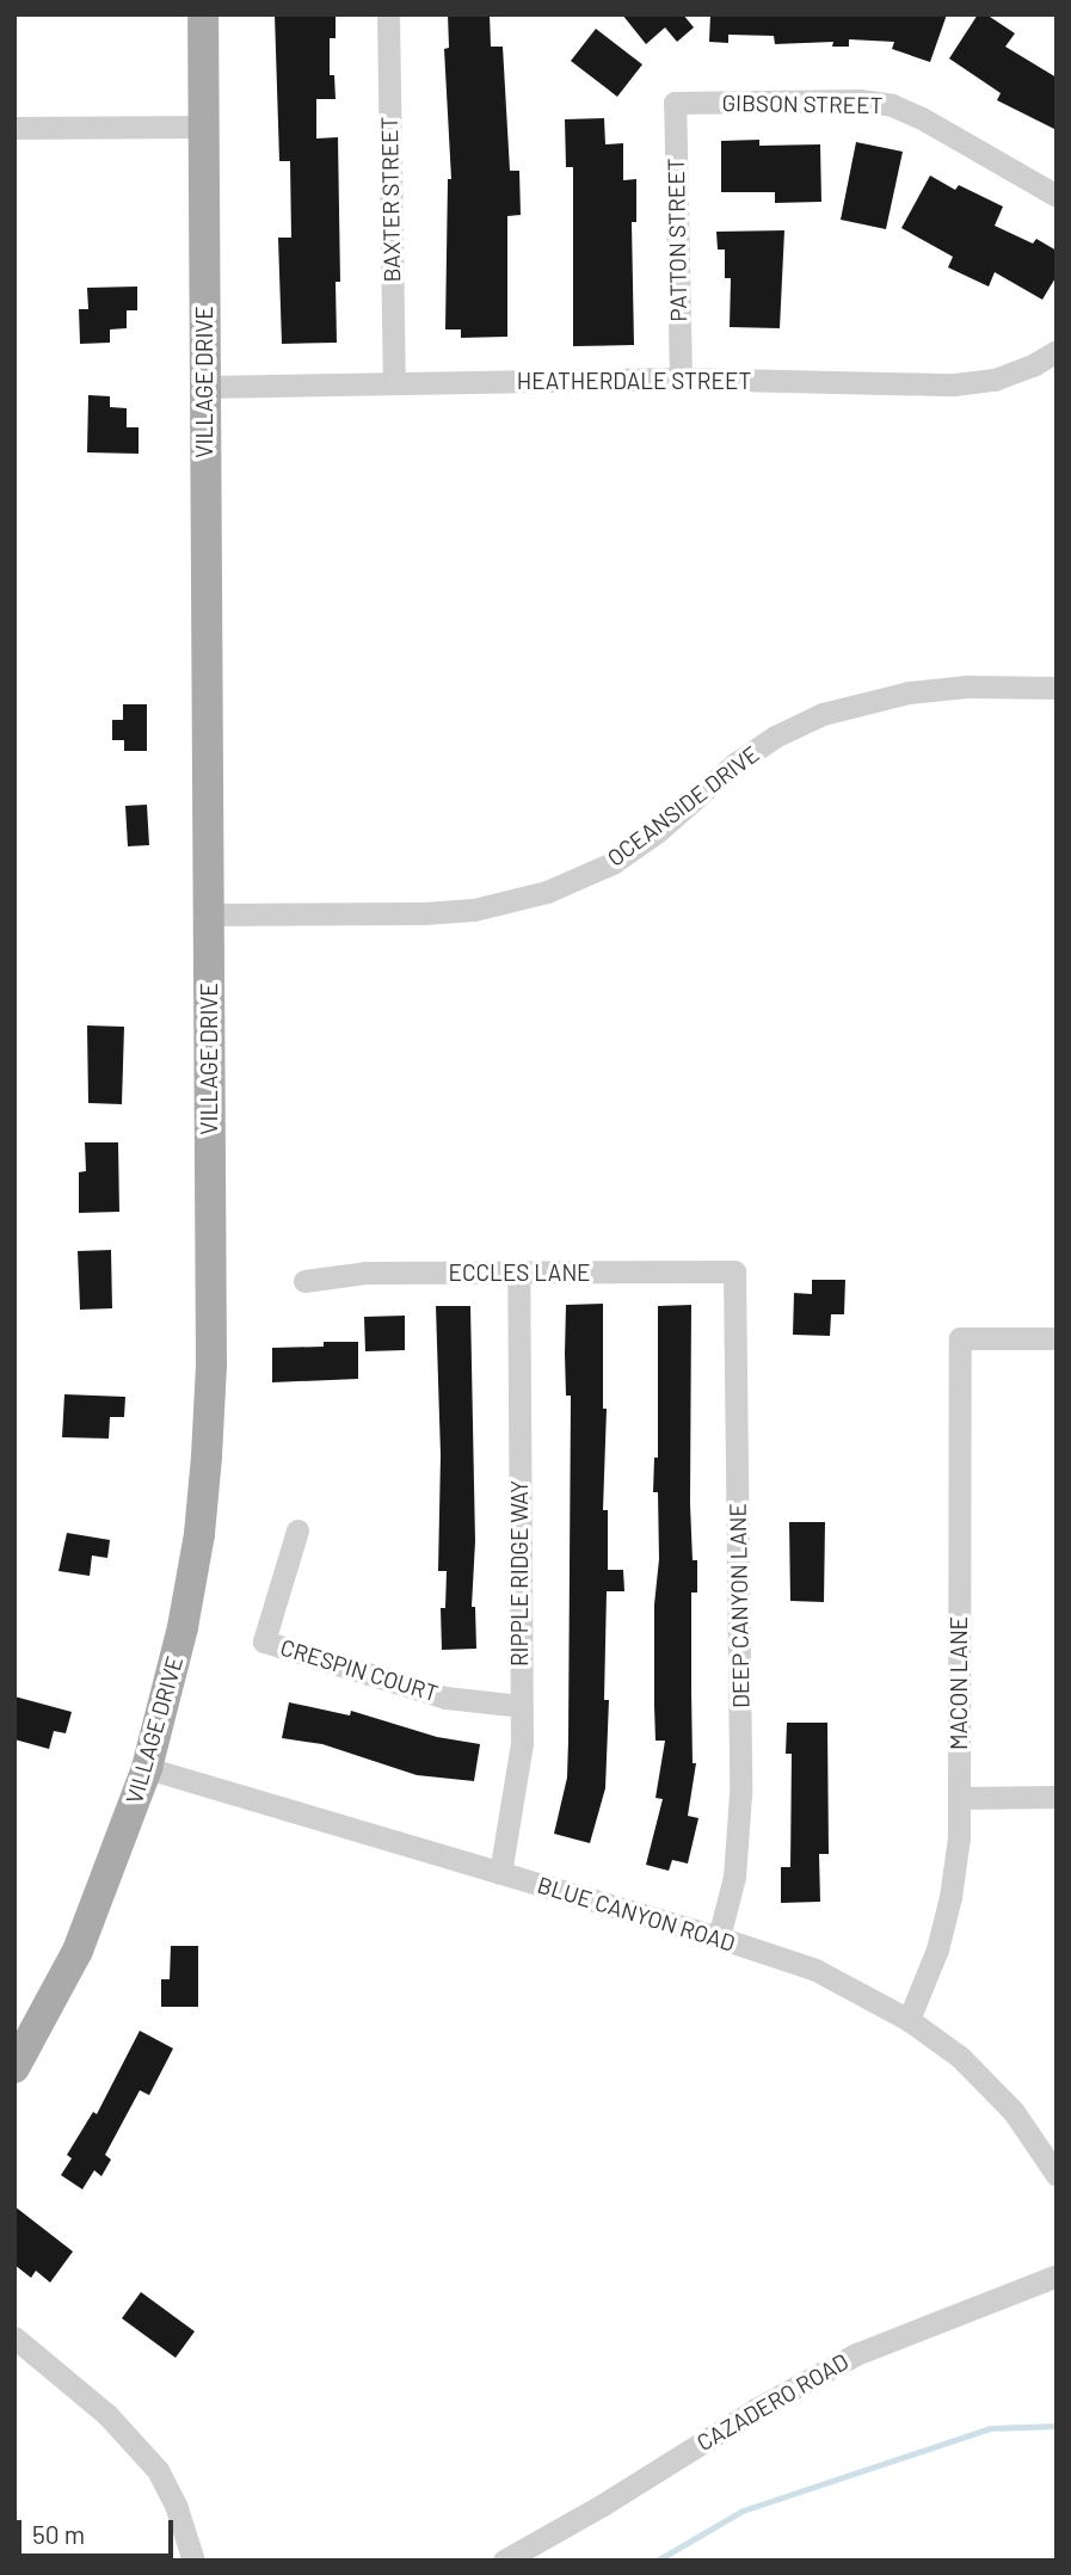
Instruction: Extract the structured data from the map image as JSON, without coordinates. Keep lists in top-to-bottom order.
{
  "streets": {
    "main road": ["VILLAGE DRIVE"],
    "street": [
      "GIBSON STREET",
      "BAXTER STREET",
      "PATTON STREET",
      "HEATHERDALE STREET",
      "OCEANSIDE DRIVE",
      "ECCLES LANE",
      "RIPPLE RIDGE WAY",
      "DEEP CANYON LANE",
      "CRESPIN COURT",
      "MACON LANE",
      "BLUE CANYON ROAD",
      "CAZADERO ROAD"
    ]
  },
  "crossings": [
    ["GIBSON STREET", "PATTON STREET"],
    ["BAXTER STREET", "HEATHERDALE STREET"],
    ["PATTON STREET", "HEATHERDALE STREET"],
    ["HEATHERDALE STREET", "VILLAGE DRIVE"],
    ["VILLAGE DRIVE", "OCEANSIDE DRIVE"],
    ["VILLAGE DRIVE", "BLUE CANYON ROAD"],
    ["ECCLES LANE", "RIPPLE RIDGE WAY"],
    ["ECCLES LANE", "DEEP CANYON LANE"],
    ["RIPPLE RIDGE WAY", "CRESPIN COURT"],
    ["RIPPLE RIDGE WAY", "BLUE CANYON ROAD"],
    ["DEEP CANYON LANE", "BLUE CANYON ROAD"],
    ["MACON LANE", "BLUE CANYON ROAD"]
  ],
  "scale_bar": "50 m"
}
